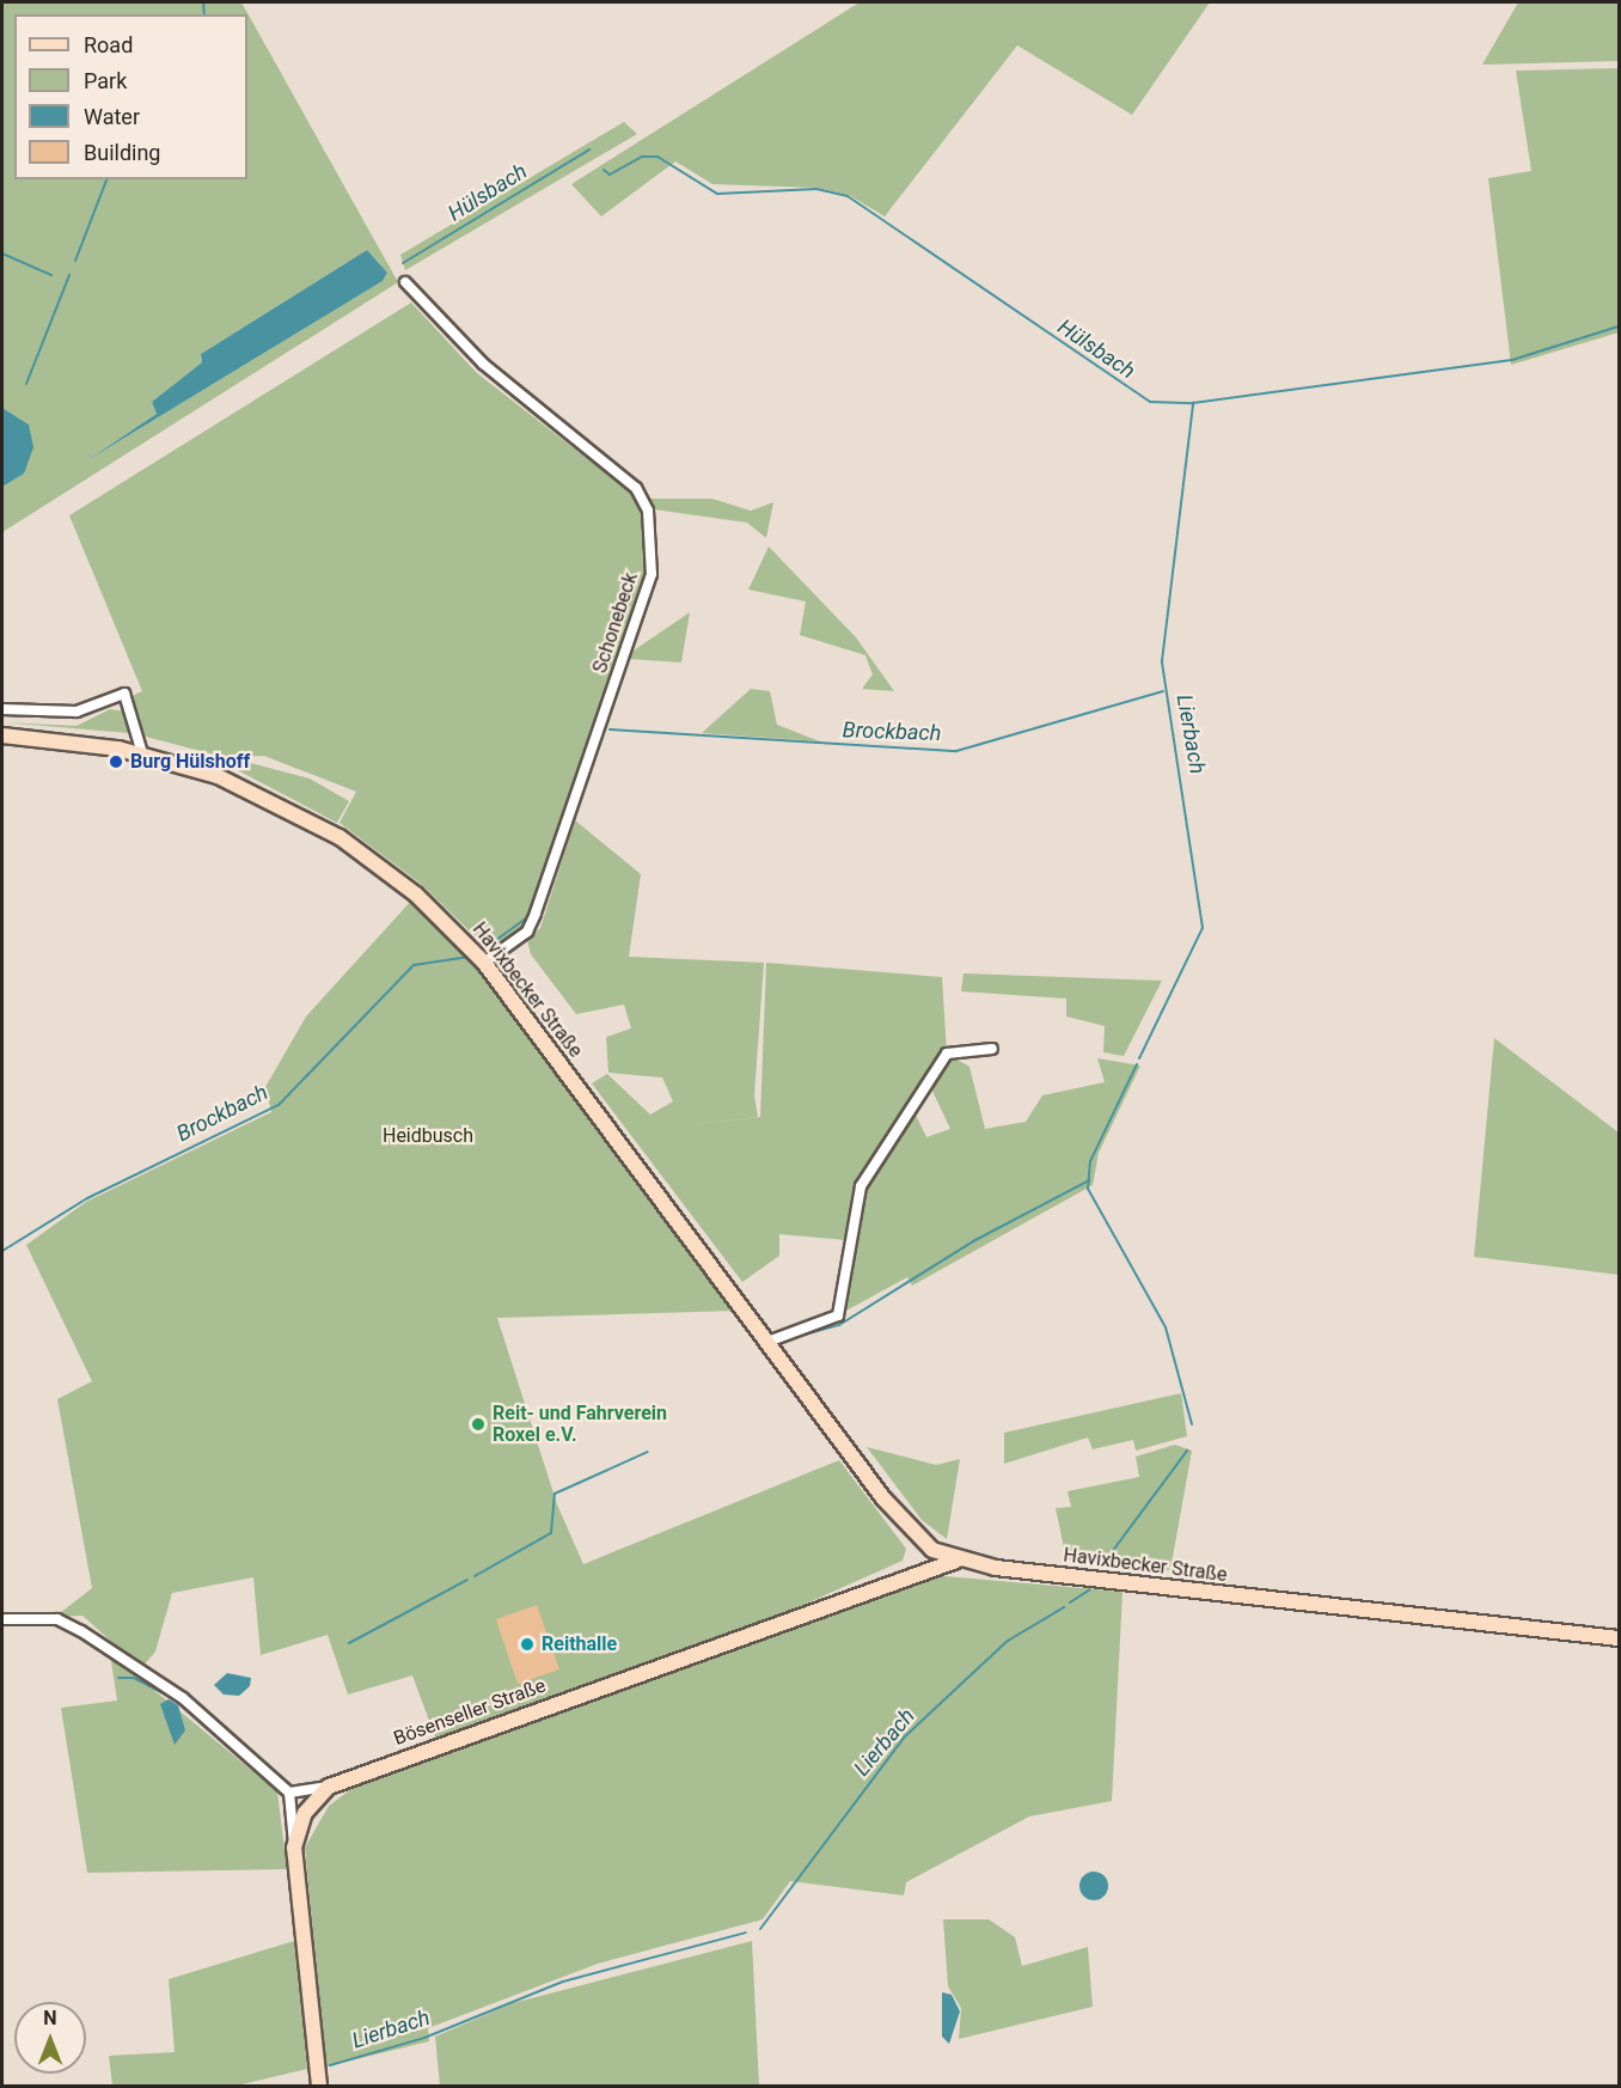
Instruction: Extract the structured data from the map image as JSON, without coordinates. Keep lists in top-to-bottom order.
{
  "streets": {
    "main road": ["Havixbecker Straße", "Bösenseller Straße"],
    "street": ["Schonebeck"]
  },
  "crossings": [
    ["Schonebeck", "Havixbecker Straße"],
    ["Havixbecker Straße", "Bösenseller Straße"]
  ],
  "water": ["Hülsbach", "Brockbach", "Lierbach"],
  "parks": ["Heidbusch"],
  "places": ["Burg Hülshoff", "Reit- und Fahrverein Roxel e.V.", "Reithalle"],
  "legend": [
    "Road",
    "Park",
    "Water",
    "Building"
  ],
  "north": "top"
}
